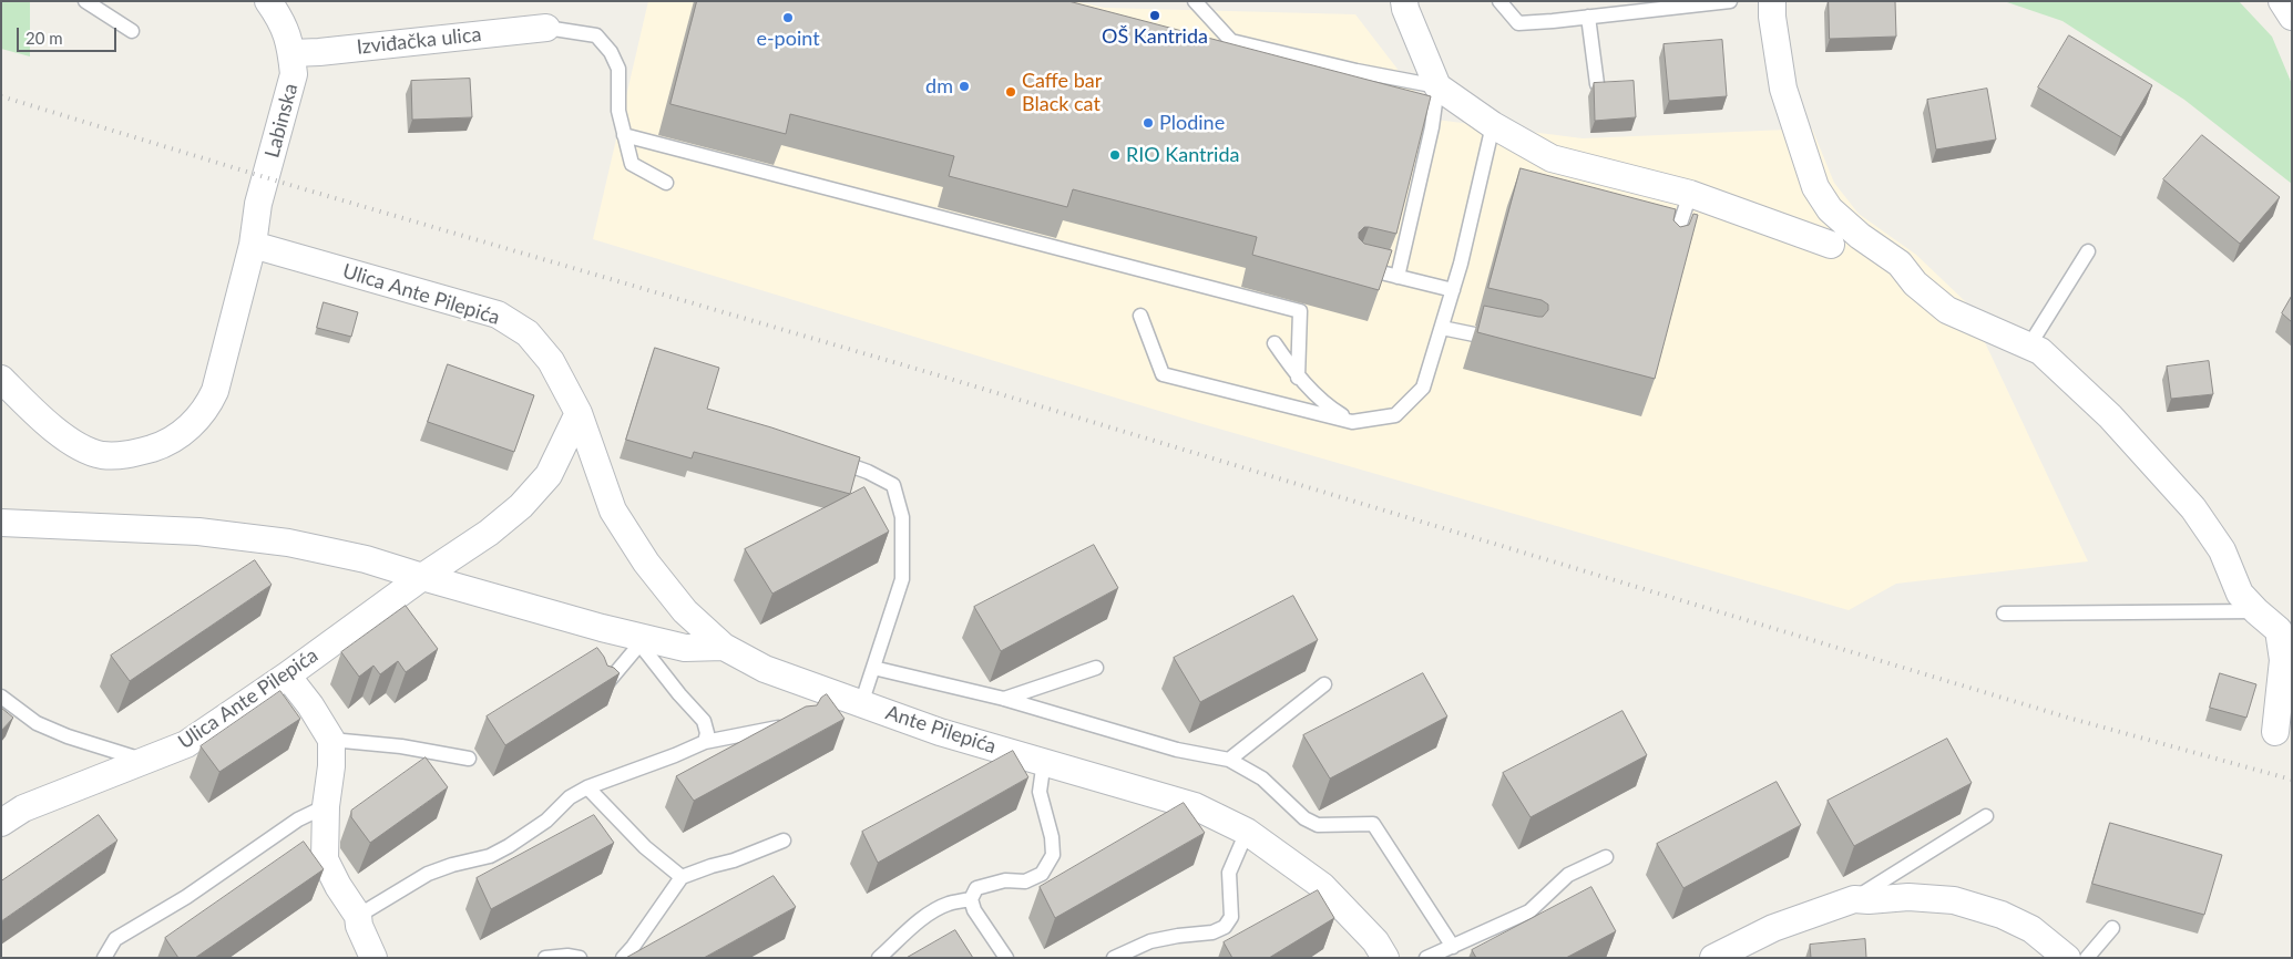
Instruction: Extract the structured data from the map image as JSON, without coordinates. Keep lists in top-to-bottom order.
{
  "streets": {
    "street": [
      "Izviđačka ulica",
      "Labinska",
      "Ulica Ante Pilepića",
      "Ante Pilepića"
    ]
  },
  "crossings": [
    ["Izviđačka ulica", "Labinska"],
    ["Labinska", "Ulica Ante Pilepića"],
    ["Ulica Ante Pilepića", "Ante Pilepića"]
  ],
  "places": [
    "OŠ Kantrida",
    "e-point",
    "dm",
    "Caffe bar Black cat",
    "Plodine",
    "RIO Kantrida"
  ],
  "scale_bar": "20 m"
}
